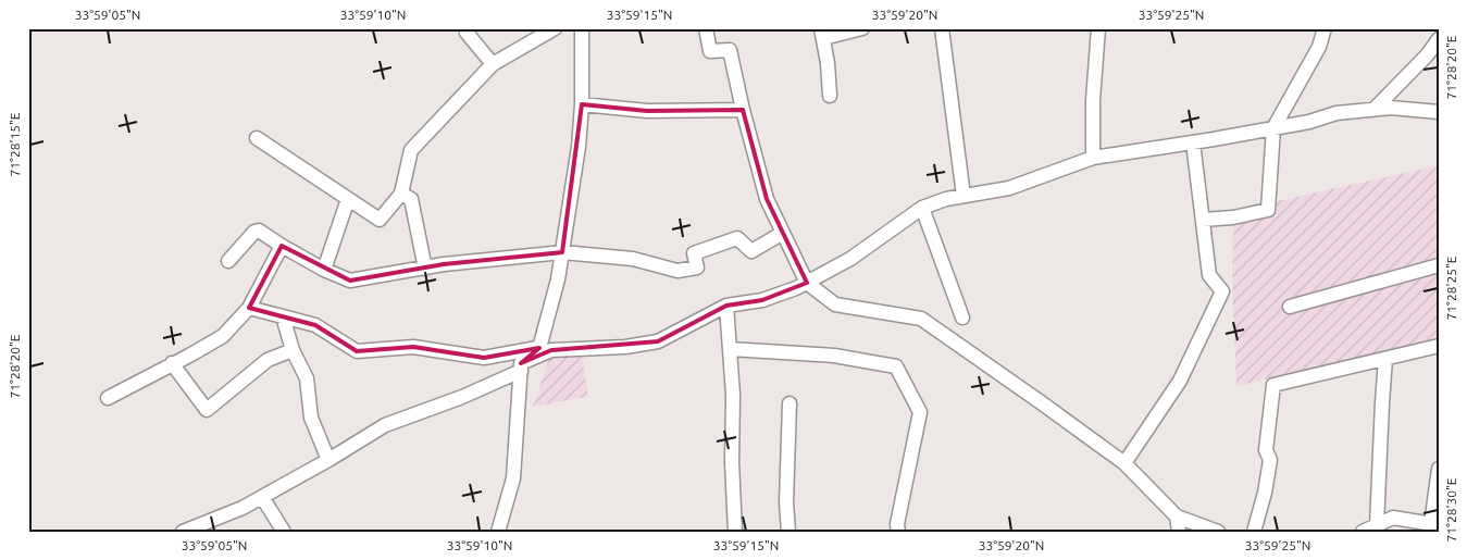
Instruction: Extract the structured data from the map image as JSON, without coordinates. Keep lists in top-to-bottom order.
{
  "coordinates": [
    "33°59'05\"N",
    "33°59'10\"N",
    "33°59'15\"N",
    "33°59'20\"N",
    "33°59'25\"N",
    "71°28'20\"E",
    "71°28'15\"E",
    "71°28'25\"E",
    "71°28'30\"E"
  ]
}
